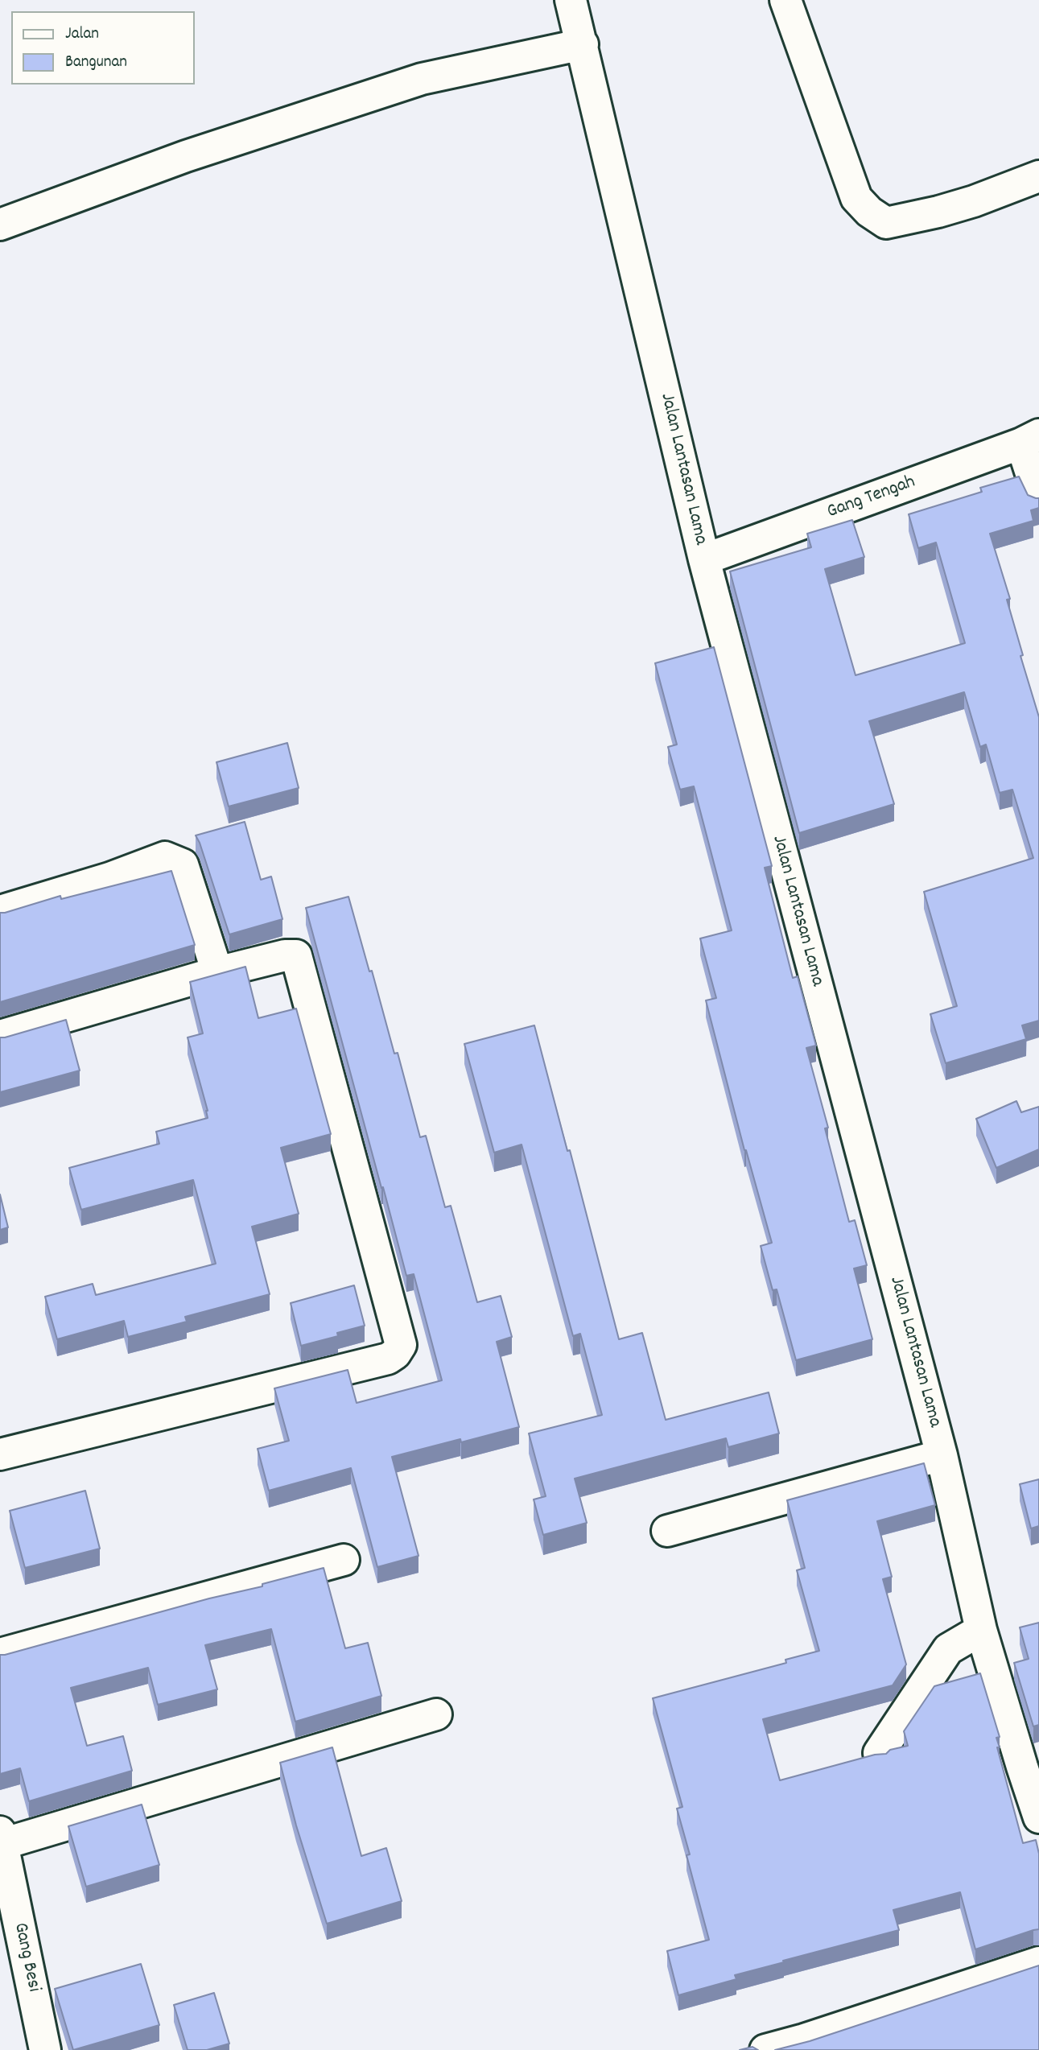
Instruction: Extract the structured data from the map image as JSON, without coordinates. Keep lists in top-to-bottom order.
{
  "streets": {
    "street": ["Jalan Lantasan Lama", "Gang Tengah", "Gang Besi"]
  },
  "crossings": [
    ["Jalan Lantasan Lama", "Gang Tengah"]
  ],
  "legend": ["Jalan", "Bangunan"]
}
